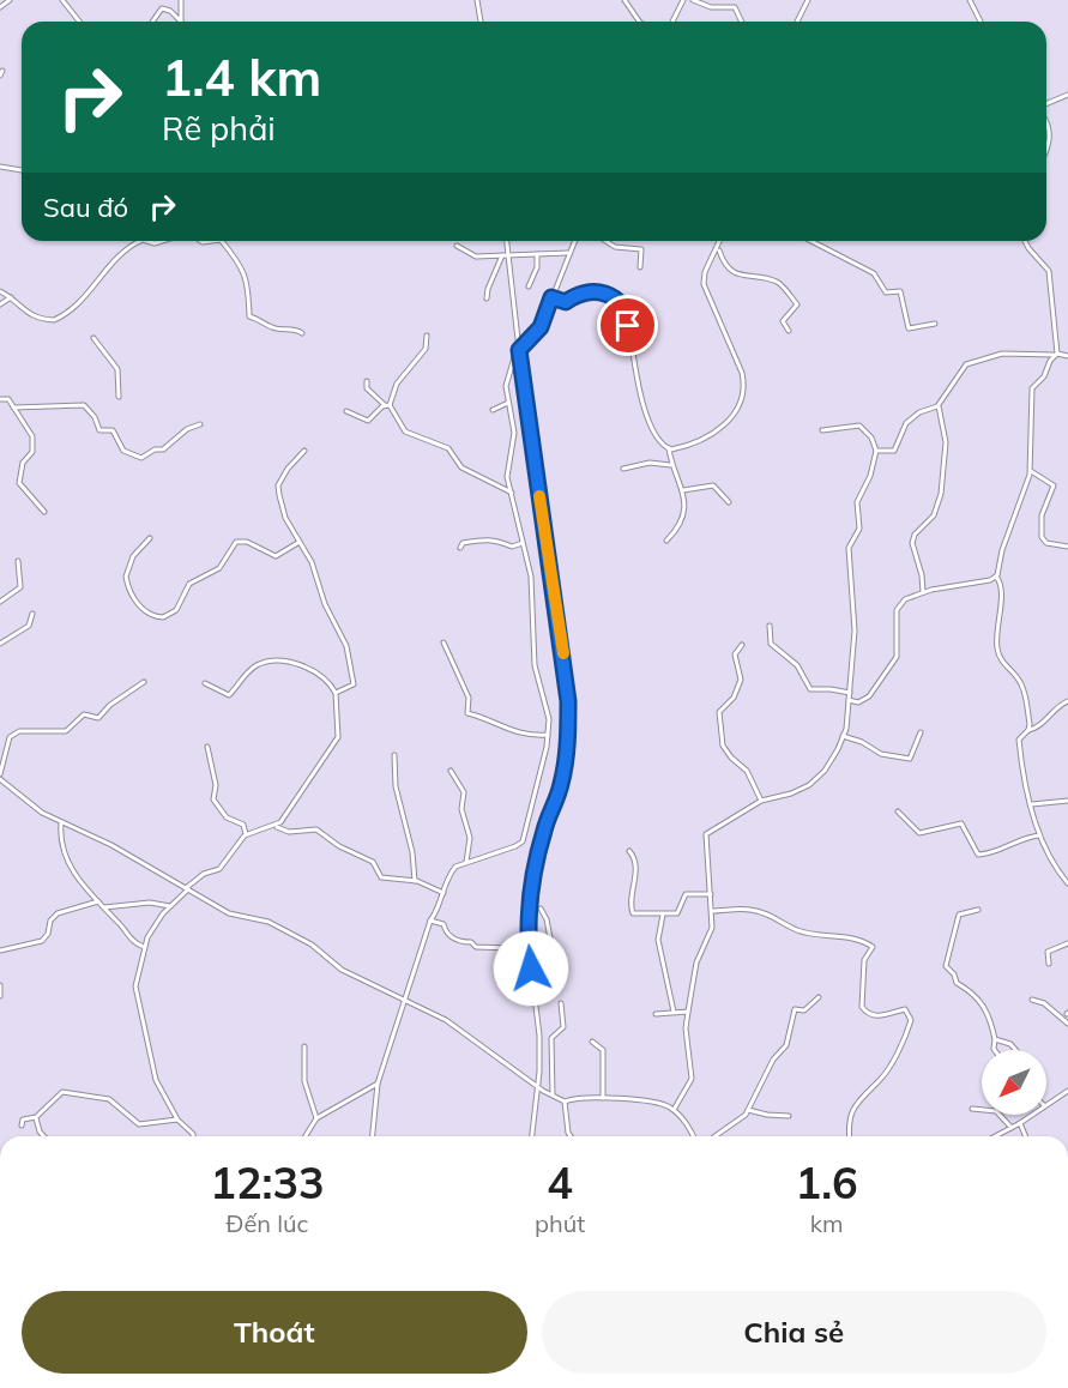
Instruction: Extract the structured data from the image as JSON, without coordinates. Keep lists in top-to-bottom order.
{
  "north": "bottom left",
  "page": {
    "turn": ["1.4 km", "Rẽ phải"],
    "then": "Sau đó",
    "eta": [
      "12:33",
      "Đến lúc",
      "4",
      "phút",
      "1.6",
      "km"
    ],
    "buttons": ["Thoát", "Chia sẻ"]
  }
}
